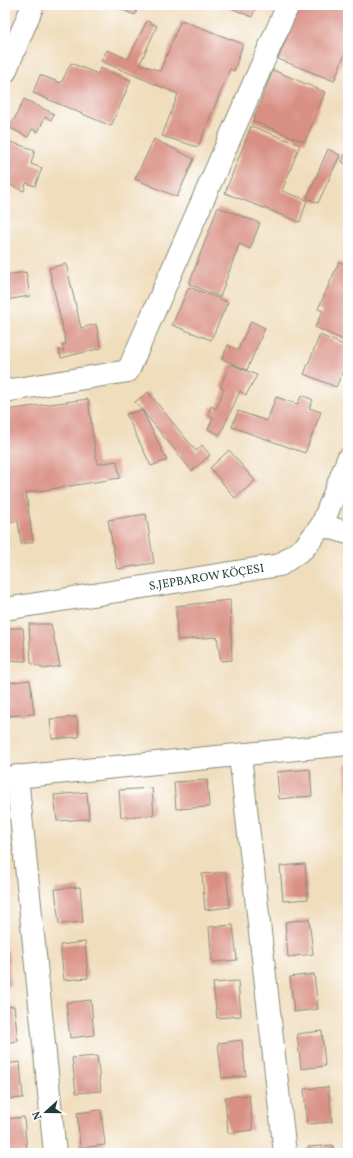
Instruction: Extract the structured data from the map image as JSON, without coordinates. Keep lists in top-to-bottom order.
{
  "streets": {
    "street": ["S.JEPBAROW KÖÇESI"]
  },
  "north": "left"
}
